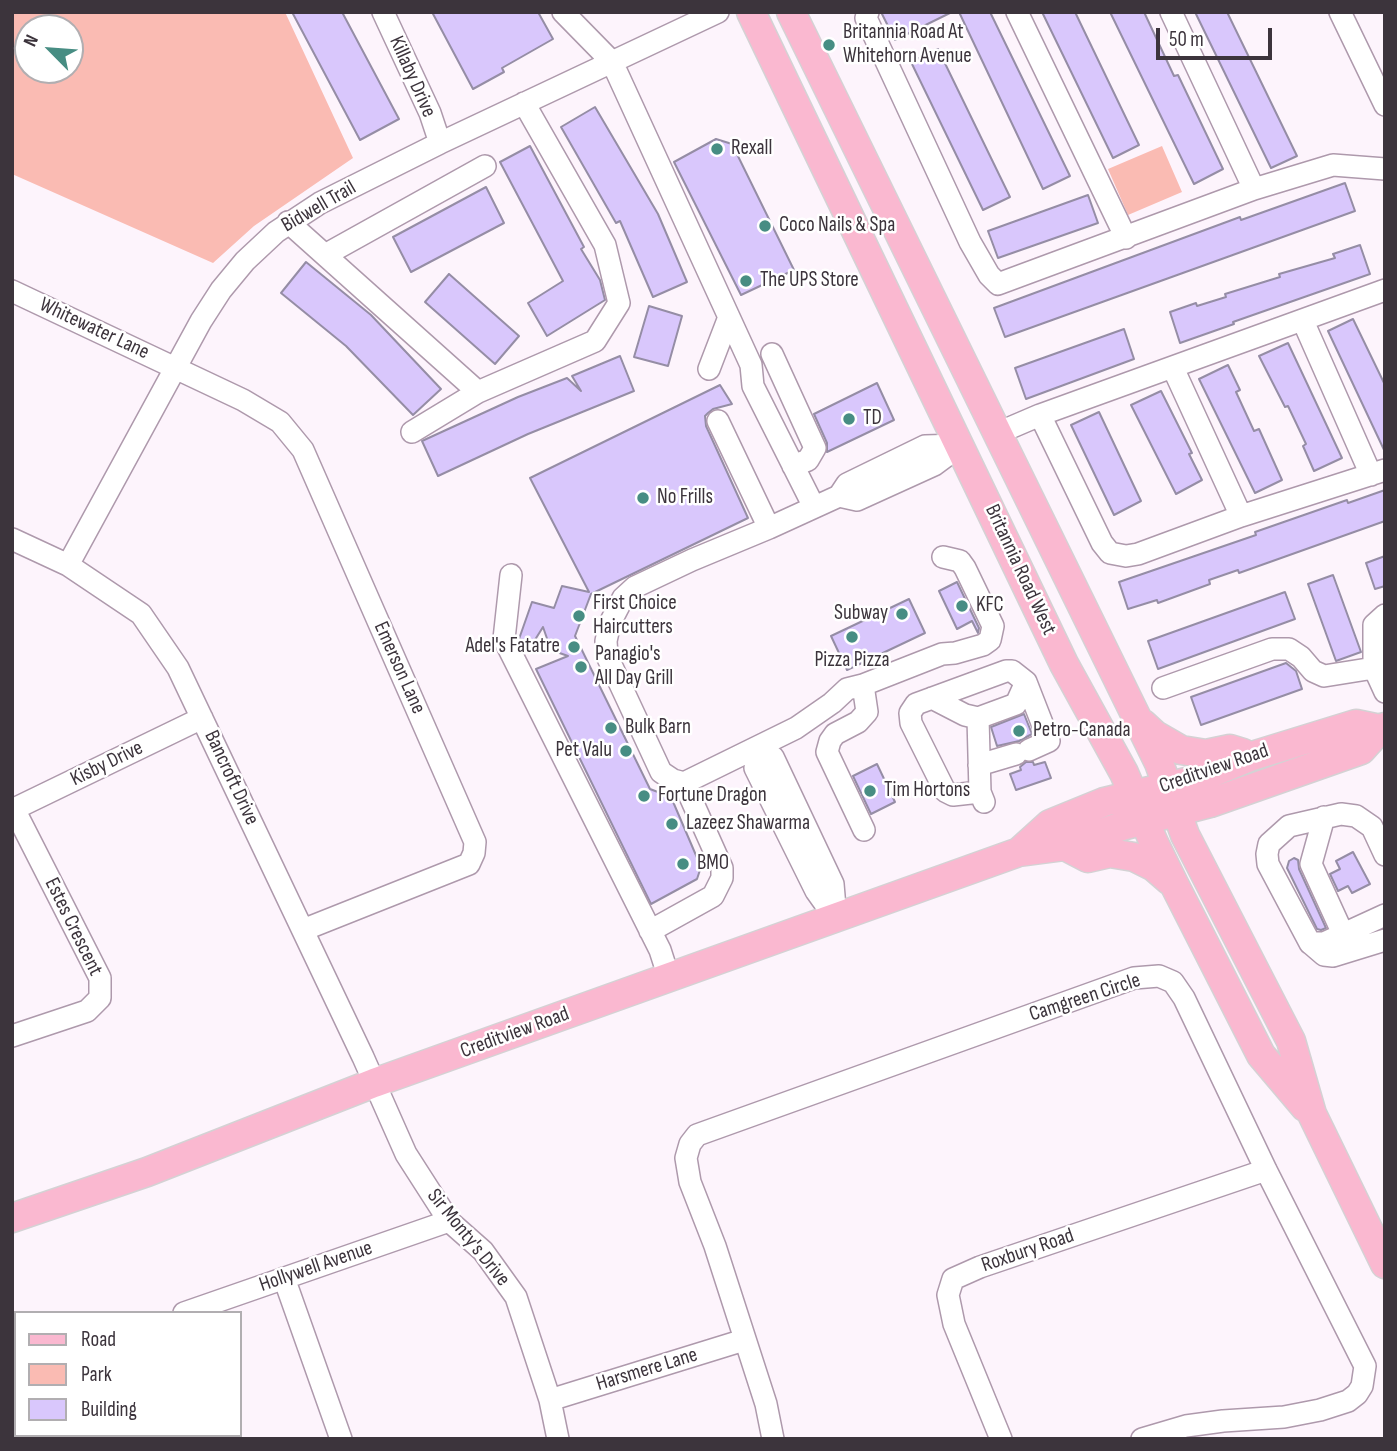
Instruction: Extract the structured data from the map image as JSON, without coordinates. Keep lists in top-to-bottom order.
{
  "streets": {
    "main road": ["Britannia Road West", "Creditview Road"],
    "street": [
      "Killaby Drive",
      "Bidwell Trail",
      "Whitewater Lane",
      "Emerson Lane",
      "Kisby Drive",
      "Bancroft Drive",
      "Estes Crescent",
      "Camgreen Circle",
      "Sir Monty's Drive",
      "Roxbury Road",
      "Hollywell Avenue",
      "Harsmere Lane"
    ]
  },
  "crossings": [
    ["Killaby Drive", "Bidwell Trail"],
    ["Bidwell Trail", "Whitewater Lane"],
    ["Bidwell Trail", "Emerson Lane"],
    ["Bidwell Trail", "Bancroft Drive"],
    ["Whitewater Lane", "Emerson Lane"],
    ["Britannia Road West", "Creditview Road"],
    ["Emerson Lane", "Bancroft Drive"],
    ["Kisby Drive", "Bancroft Drive"],
    ["Kisby Drive", "Estes Crescent"],
    ["Creditview Road", "Bancroft Drive"],
    ["Creditview Road", "Sir Monty's Drive"],
    ["Bancroft Drive", "Sir Monty's Drive"],
    ["Camgreen Circle", "Roxbury Road"],
    ["Camgreen Circle", "Harsmere Lane"],
    ["Sir Monty's Drive", "Hollywell Avenue"],
    ["Sir Monty's Drive", "Harsmere Lane"]
  ],
  "places": [
    "Britannia Road At Whitehorn Avenue",
    "Rexall",
    "Coco Nails & Spa",
    "The UPS Store",
    "TD",
    "No Frills",
    "KFC",
    "Subway",
    "First Choice Haircutters",
    "Pizza Pizza",
    "Adel's Fatatre",
    "Panagio's All Day Grill",
    "Bulk Barn",
    "Petro-Canada",
    "Pet Valu",
    "Tim Hortons",
    "Fortune Dragon",
    "Lazeez Shawarma",
    "BMO"
  ],
  "legend": ["Road", "Park", "Building"],
  "scale_bar": "50 m",
  "north": "top left"
}
